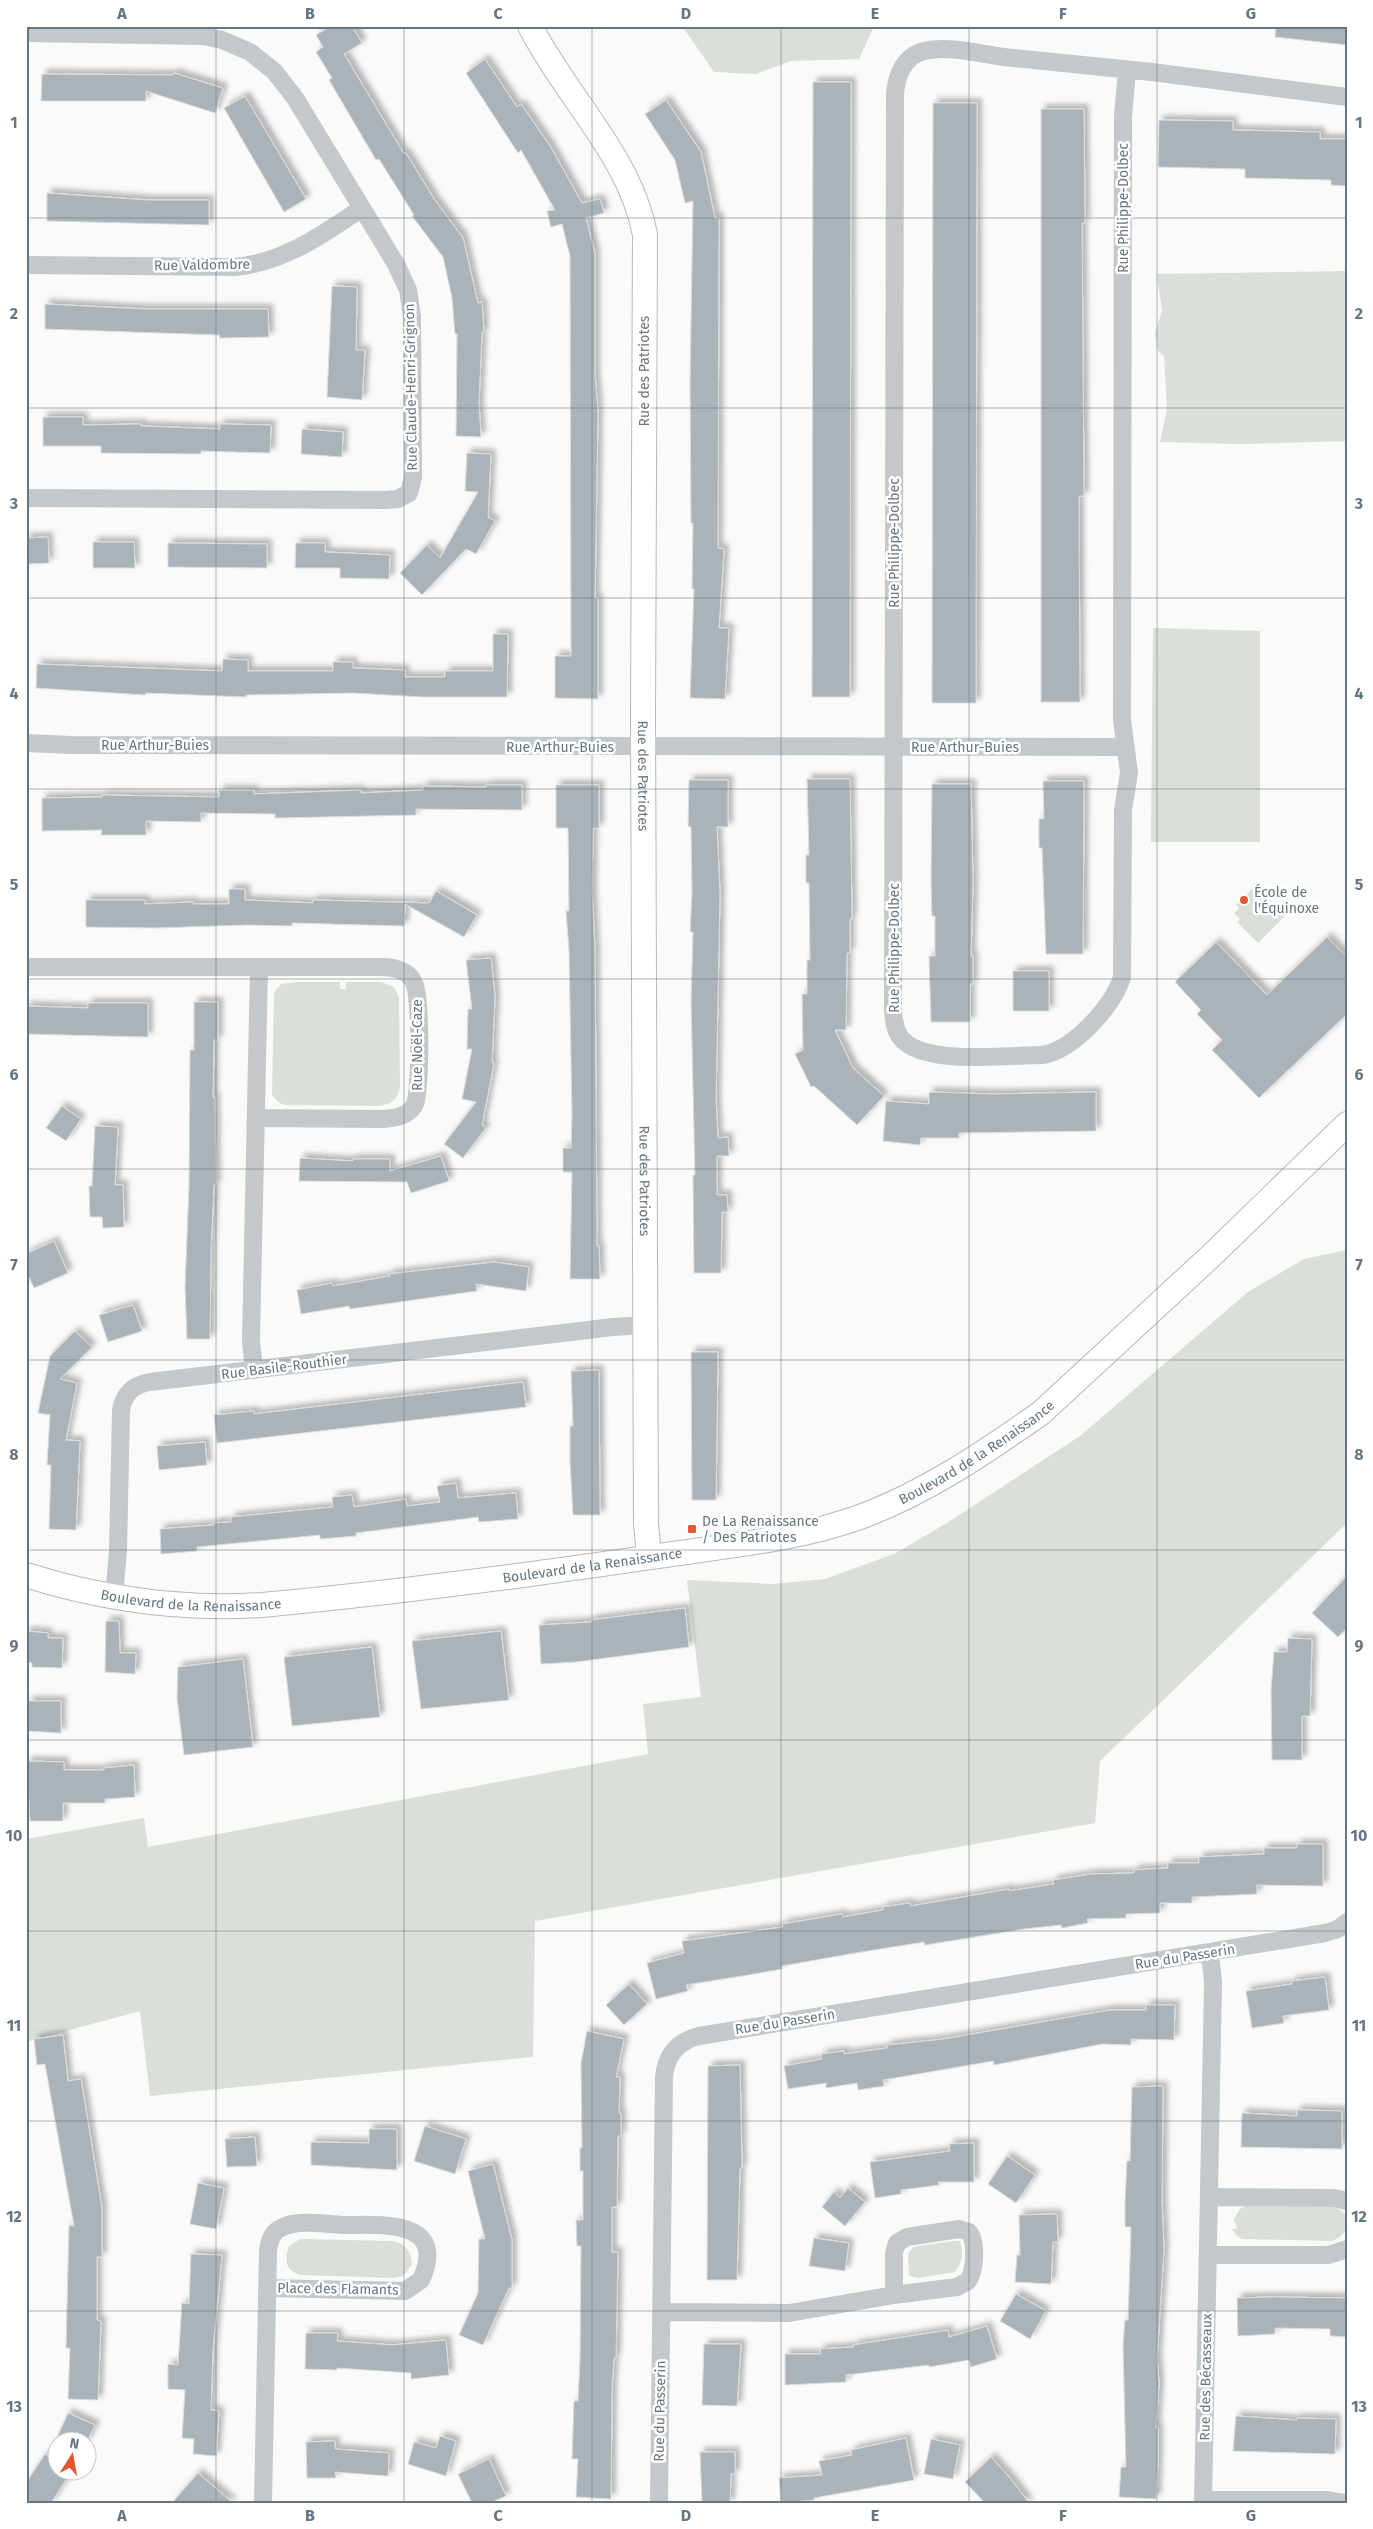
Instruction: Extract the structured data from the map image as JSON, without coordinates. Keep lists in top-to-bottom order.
{
  "streets": {
    "street": [
      "Rue Philippe-Dolbec",
      "Rue Valdombre",
      "Rue des Patriotes",
      "Rue Claude-Henri-Grignon",
      "Rue Arthur-Buies",
      "Rue Noël-Caze",
      "Rue Basile-Routhier",
      "Boulevard de la Renaissance",
      "Rue du Passerin",
      "Place des Flamants",
      "Rue des Bécasseaux"
    ]
  },
  "crossings": [
    ["Rue Philippe-Dolbec", "Rue Arthur-Buies"],
    ["Rue Valdombre", "Rue Claude-Henri-Grignon"],
    ["Rue des Patriotes", "Rue Arthur-Buies"],
    ["Rue des Patriotes", "Rue Basile-Routhier"],
    ["Rue des Patriotes", "Boulevard de la Renaissance"],
    ["Rue Basile-Routhier", "Boulevard de la Renaissance"],
    ["Rue du Passerin", "Rue des Bécasseaux"]
  ],
  "places": {
    "other": ["École de l'Équinoxe"],
    "transit": ["De La Renaissance / Des Patriotes"]
  },
  "north": "top",
  "grid": {
    "columns": [
      "A",
      "B",
      "C",
      "D",
      "E",
      "F",
      "G"
    ],
    "rows": [
      "1",
      "2",
      "3",
      "4",
      "5",
      "6",
      "7",
      "8",
      "9",
      "10",
      "11",
      "12",
      "13"
    ]
  }
}
